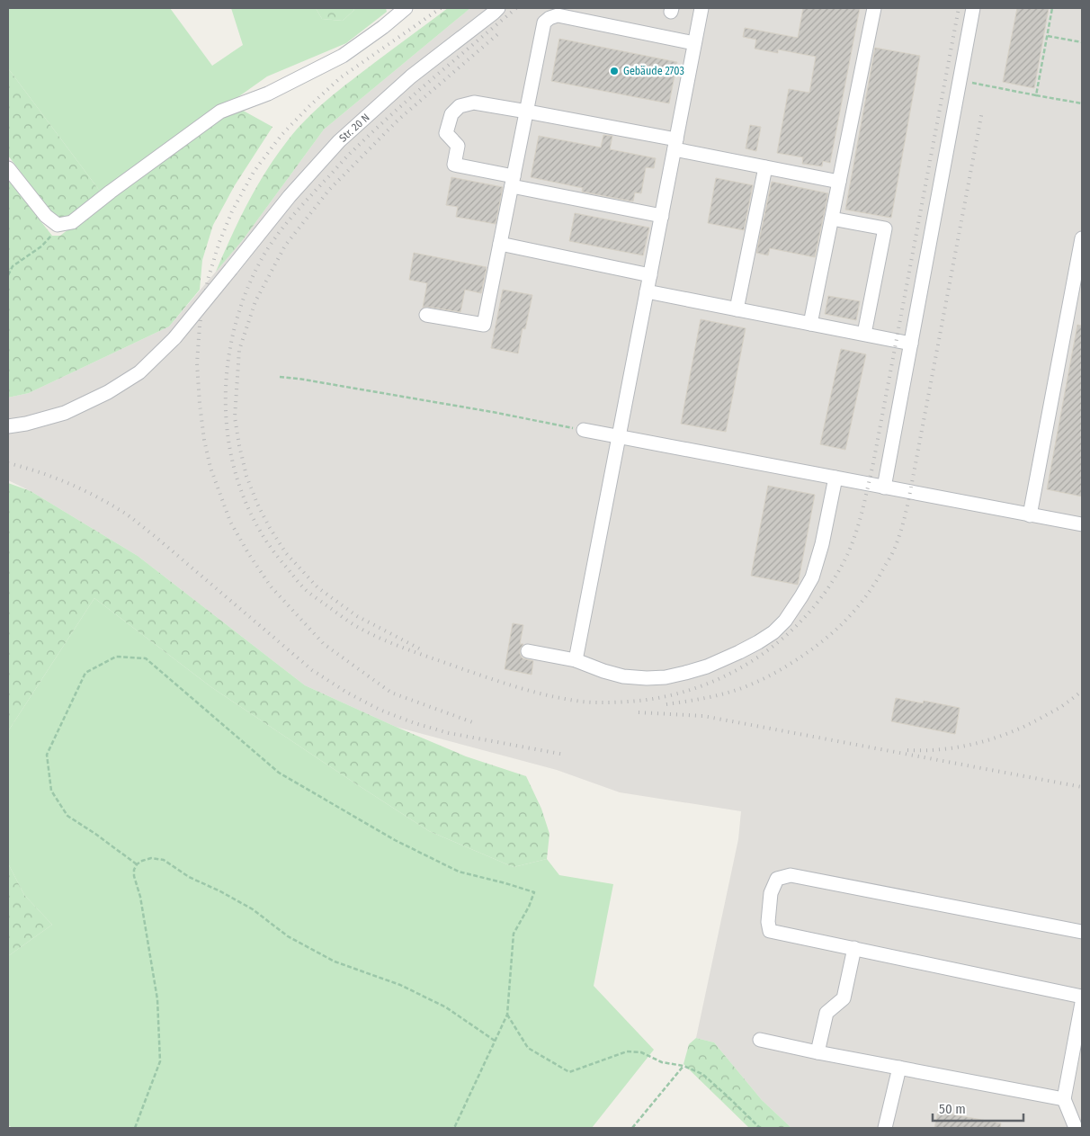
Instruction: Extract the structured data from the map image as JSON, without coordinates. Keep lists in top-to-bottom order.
{
  "streets": {
    "lane": ["Str. 20 N"]
  },
  "places": ["Gebäude 2703"],
  "scale_bar": "50 m"
}
